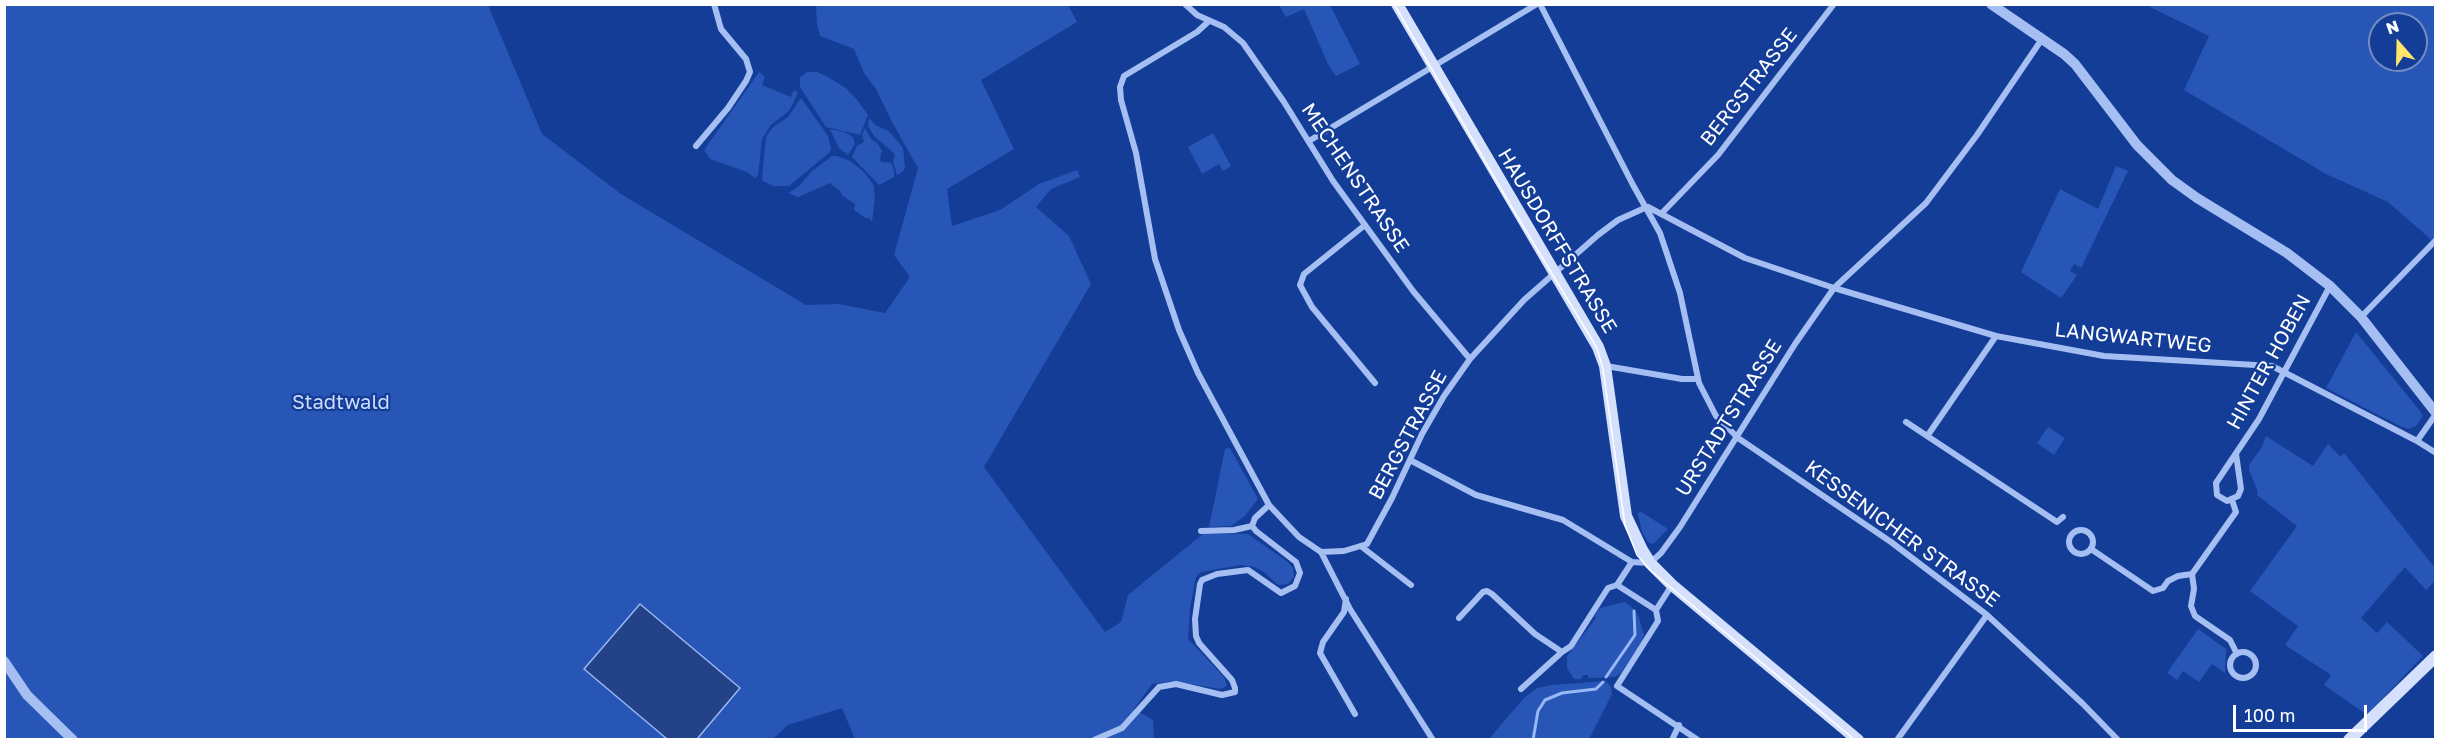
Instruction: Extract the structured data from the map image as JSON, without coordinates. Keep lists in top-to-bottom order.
{
  "streets": {
    "main road": ["HAUSDORFFSTRASSE"],
    "street": [
      "BERGSTRASSE",
      "MECHENSTRASSE",
      "LANGWARTWEG",
      "HINTER HOBEN",
      "URSTADTSTRASSE",
      "KESSENICHER STRASSE"
    ]
  },
  "crossings": [
    ["BERGSTRASSE", "MECHENSTRASSE"],
    ["BERGSTRASSE", "HAUSDORFFSTRASSE"],
    ["BERGSTRASSE", "LANGWARTWEG"],
    ["BERGSTRASSE", "KESSENICHER STRASSE"],
    ["HAUSDORFFSTRASSE", "URSTADTSTRASSE"],
    ["LANGWARTWEG", "HINTER HOBEN"],
    ["LANGWARTWEG", "URSTADTSTRASSE"],
    ["LANGWARTWEG", "KESSENICHER STRASSE"],
    ["URSTADTSTRASSE", "KESSENICHER STRASSE"]
  ],
  "parks": ["Stadtwald"],
  "scale_bar": "100 m",
  "north": "top"
}
